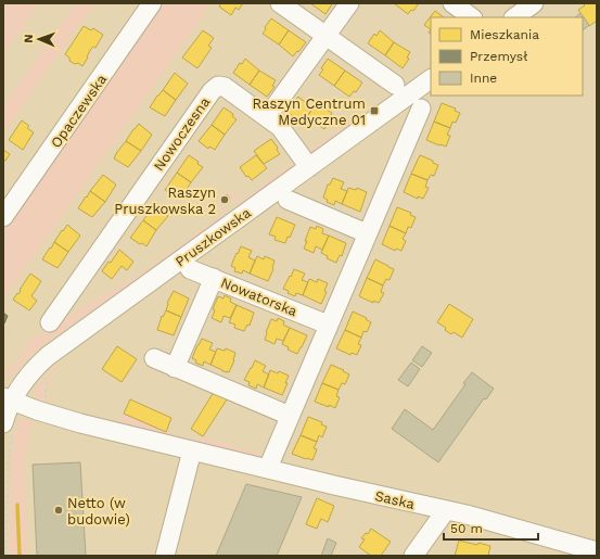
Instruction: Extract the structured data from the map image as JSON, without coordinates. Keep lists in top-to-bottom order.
{
  "streets": {
    "street": [
      "Opaczewska",
      "Nowoczesna",
      "Pruszkowska",
      "Nowatorska",
      "Saska"
    ]
  },
  "crossings": [
    ["Nowoczesna", "Pruszkowska"],
    ["Pruszkowska", "Saska"]
  ],
  "places": {
    "transit": ["Raszyn Centrum Medyczne 01"],
    "other": ["Raszyn Pruszkowska 2", "Netto (w budowie)"]
  },
  "legend": ["Mieszkania", "Przemysł", "Inne"],
  "scale_bar": "50 m",
  "north": "left"
}
